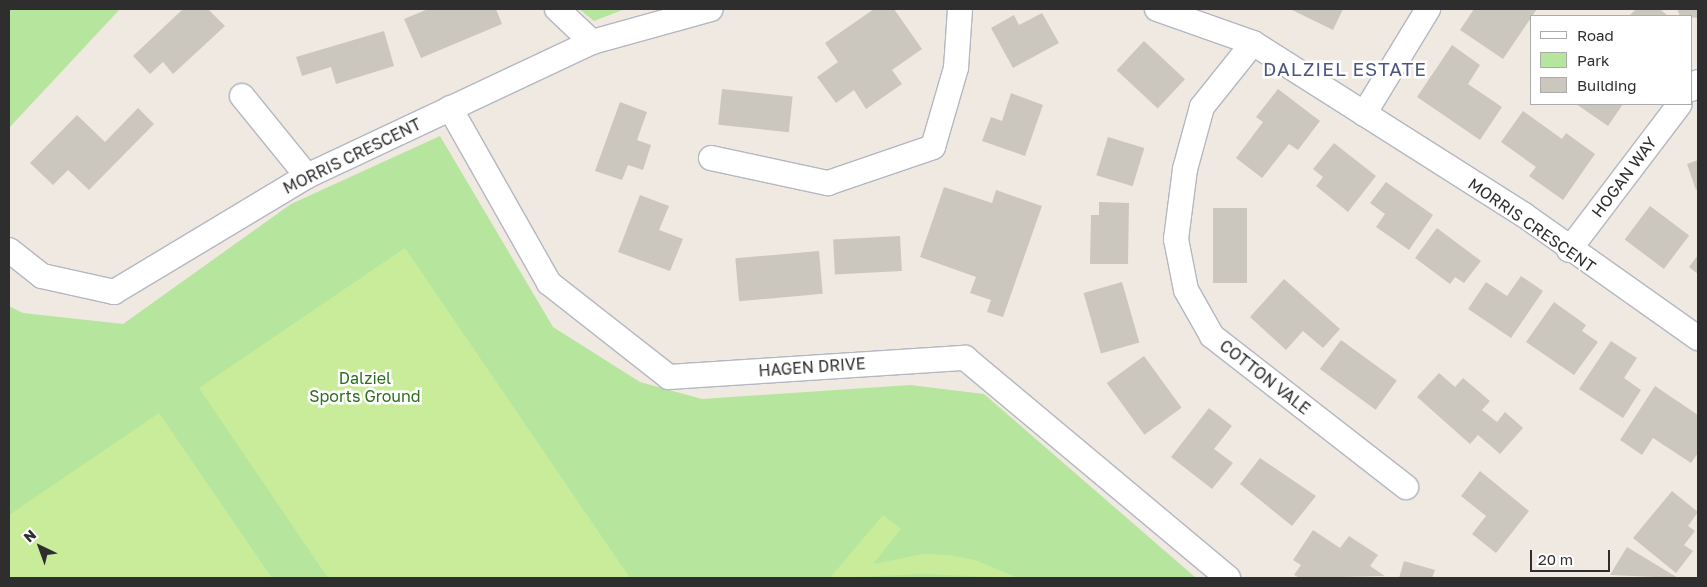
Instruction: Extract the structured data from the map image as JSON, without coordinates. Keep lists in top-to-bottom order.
{
  "streets": {
    "street": [
      "MORRIS CRESCENT",
      "HOGAN WAY",
      "HAGEN DRIVE",
      "COTTON VALE"
    ]
  },
  "crossings": [
    ["MORRIS CRESCENT", "HOGAN WAY"],
    ["MORRIS CRESCENT", "HAGEN DRIVE"],
    ["MORRIS CRESCENT", "COTTON VALE"]
  ],
  "districts": ["DALZIEL ESTATE"],
  "parks": ["Dalziel Sports Ground"],
  "legend": ["Road", "Park", "Building"],
  "scale_bar": "20 m",
  "north": "top left"
}
